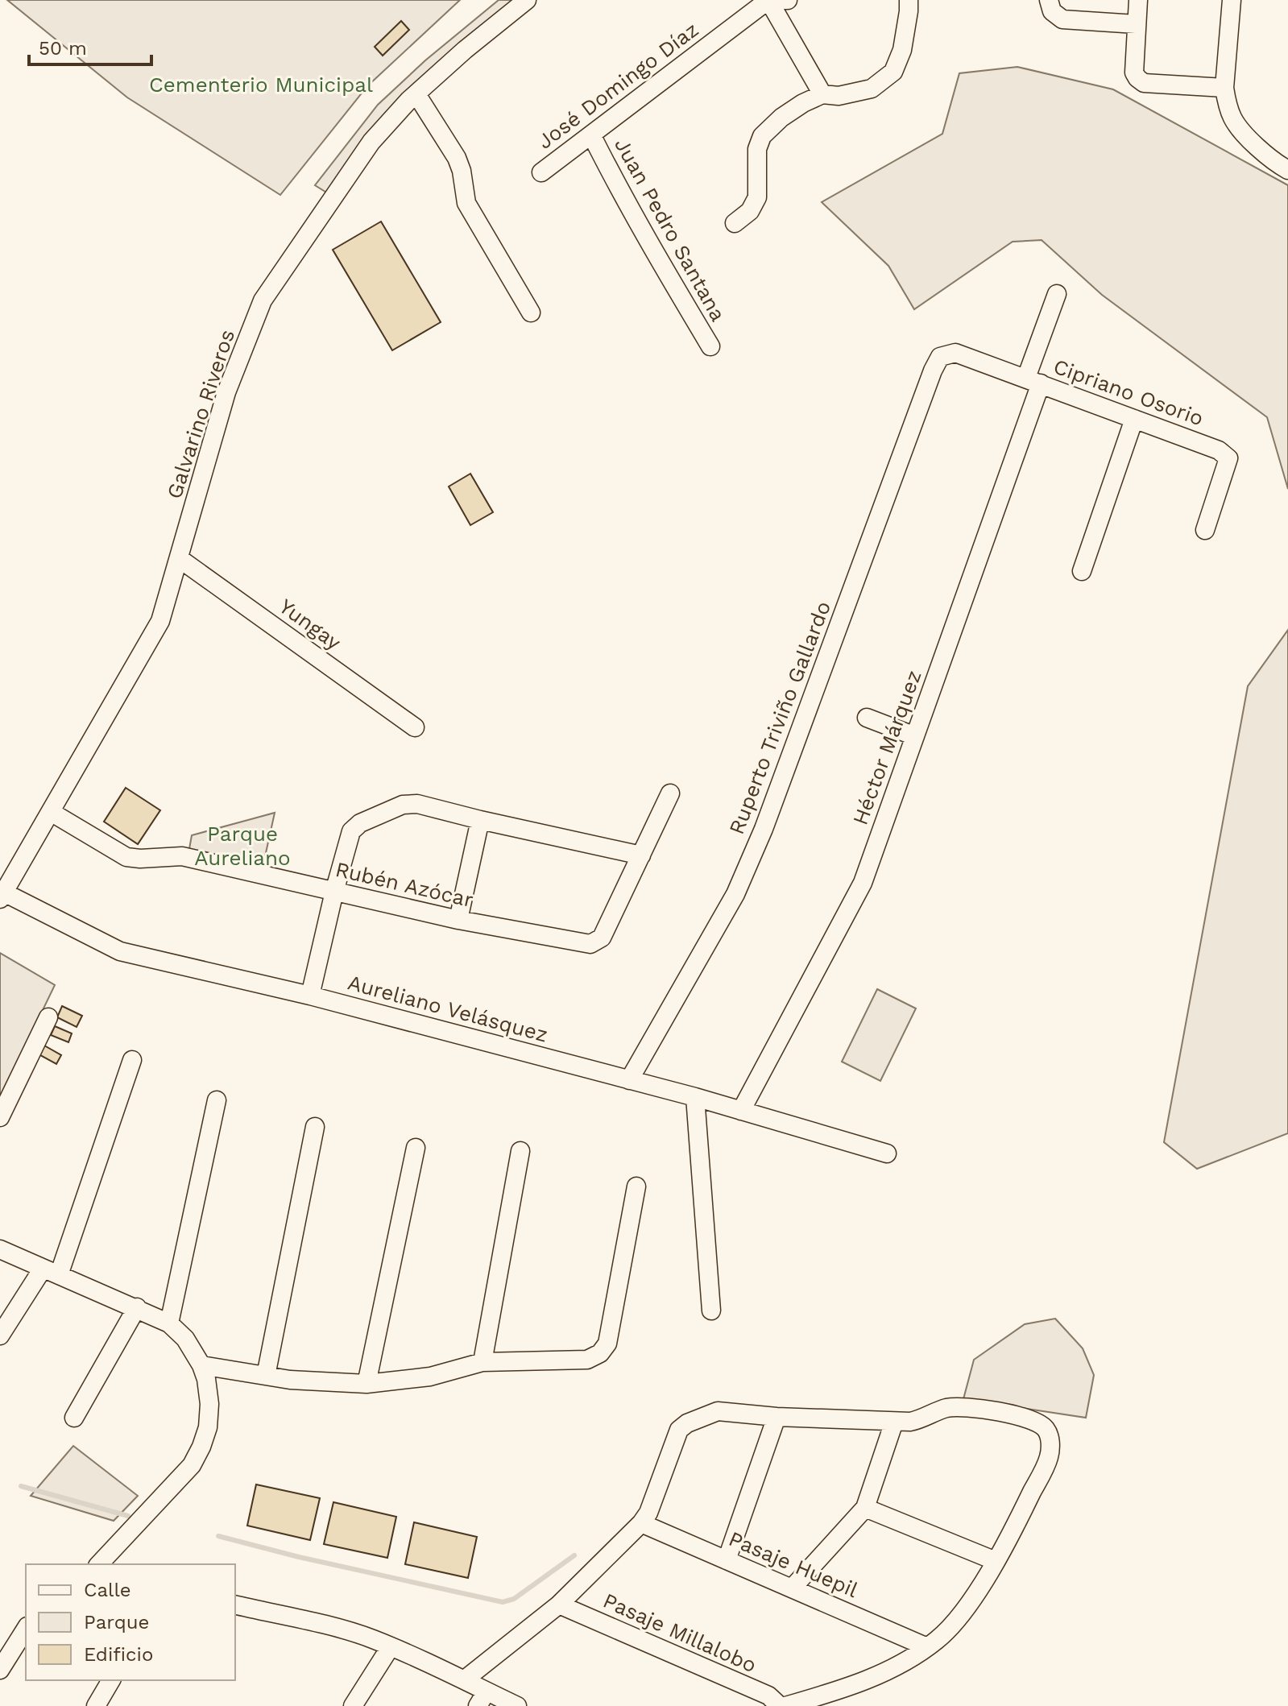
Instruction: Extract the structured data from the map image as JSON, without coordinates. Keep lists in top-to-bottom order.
{
  "streets": {
    "street": [
      "José Domingo Díaz",
      "Juan Pedro Santana",
      "Cipriano Osorio",
      "Galvarino Riveros",
      "Yungay",
      "Ruperto Triviño Gallardo",
      "Héctor Márquez",
      "Rubén Azócar",
      "Aureliano Velásquez",
      "Pasaje Huepil",
      "Pasaje Millalobo"
    ]
  },
  "crossings": [
    ["José Domingo Díaz", "Juan Pedro Santana"],
    ["Cipriano Osorio", "Ruperto Triviño Gallardo"],
    ["Cipriano Osorio", "Héctor Márquez"],
    ["Galvarino Riveros", "Yungay"],
    ["Galvarino Riveros", "Rubén Azócar"],
    ["Galvarino Riveros", "Aureliano Velásquez"],
    ["Ruperto Triviño Gallardo", "Aureliano Velásquez"],
    ["Héctor Márquez", "Aureliano Velásquez"]
  ],
  "parks": ["Cementerio Municipal", "Parque Aureliano"],
  "legend": ["Calle", "Parque", "Edificio"],
  "scale_bar": "50 m"
}
